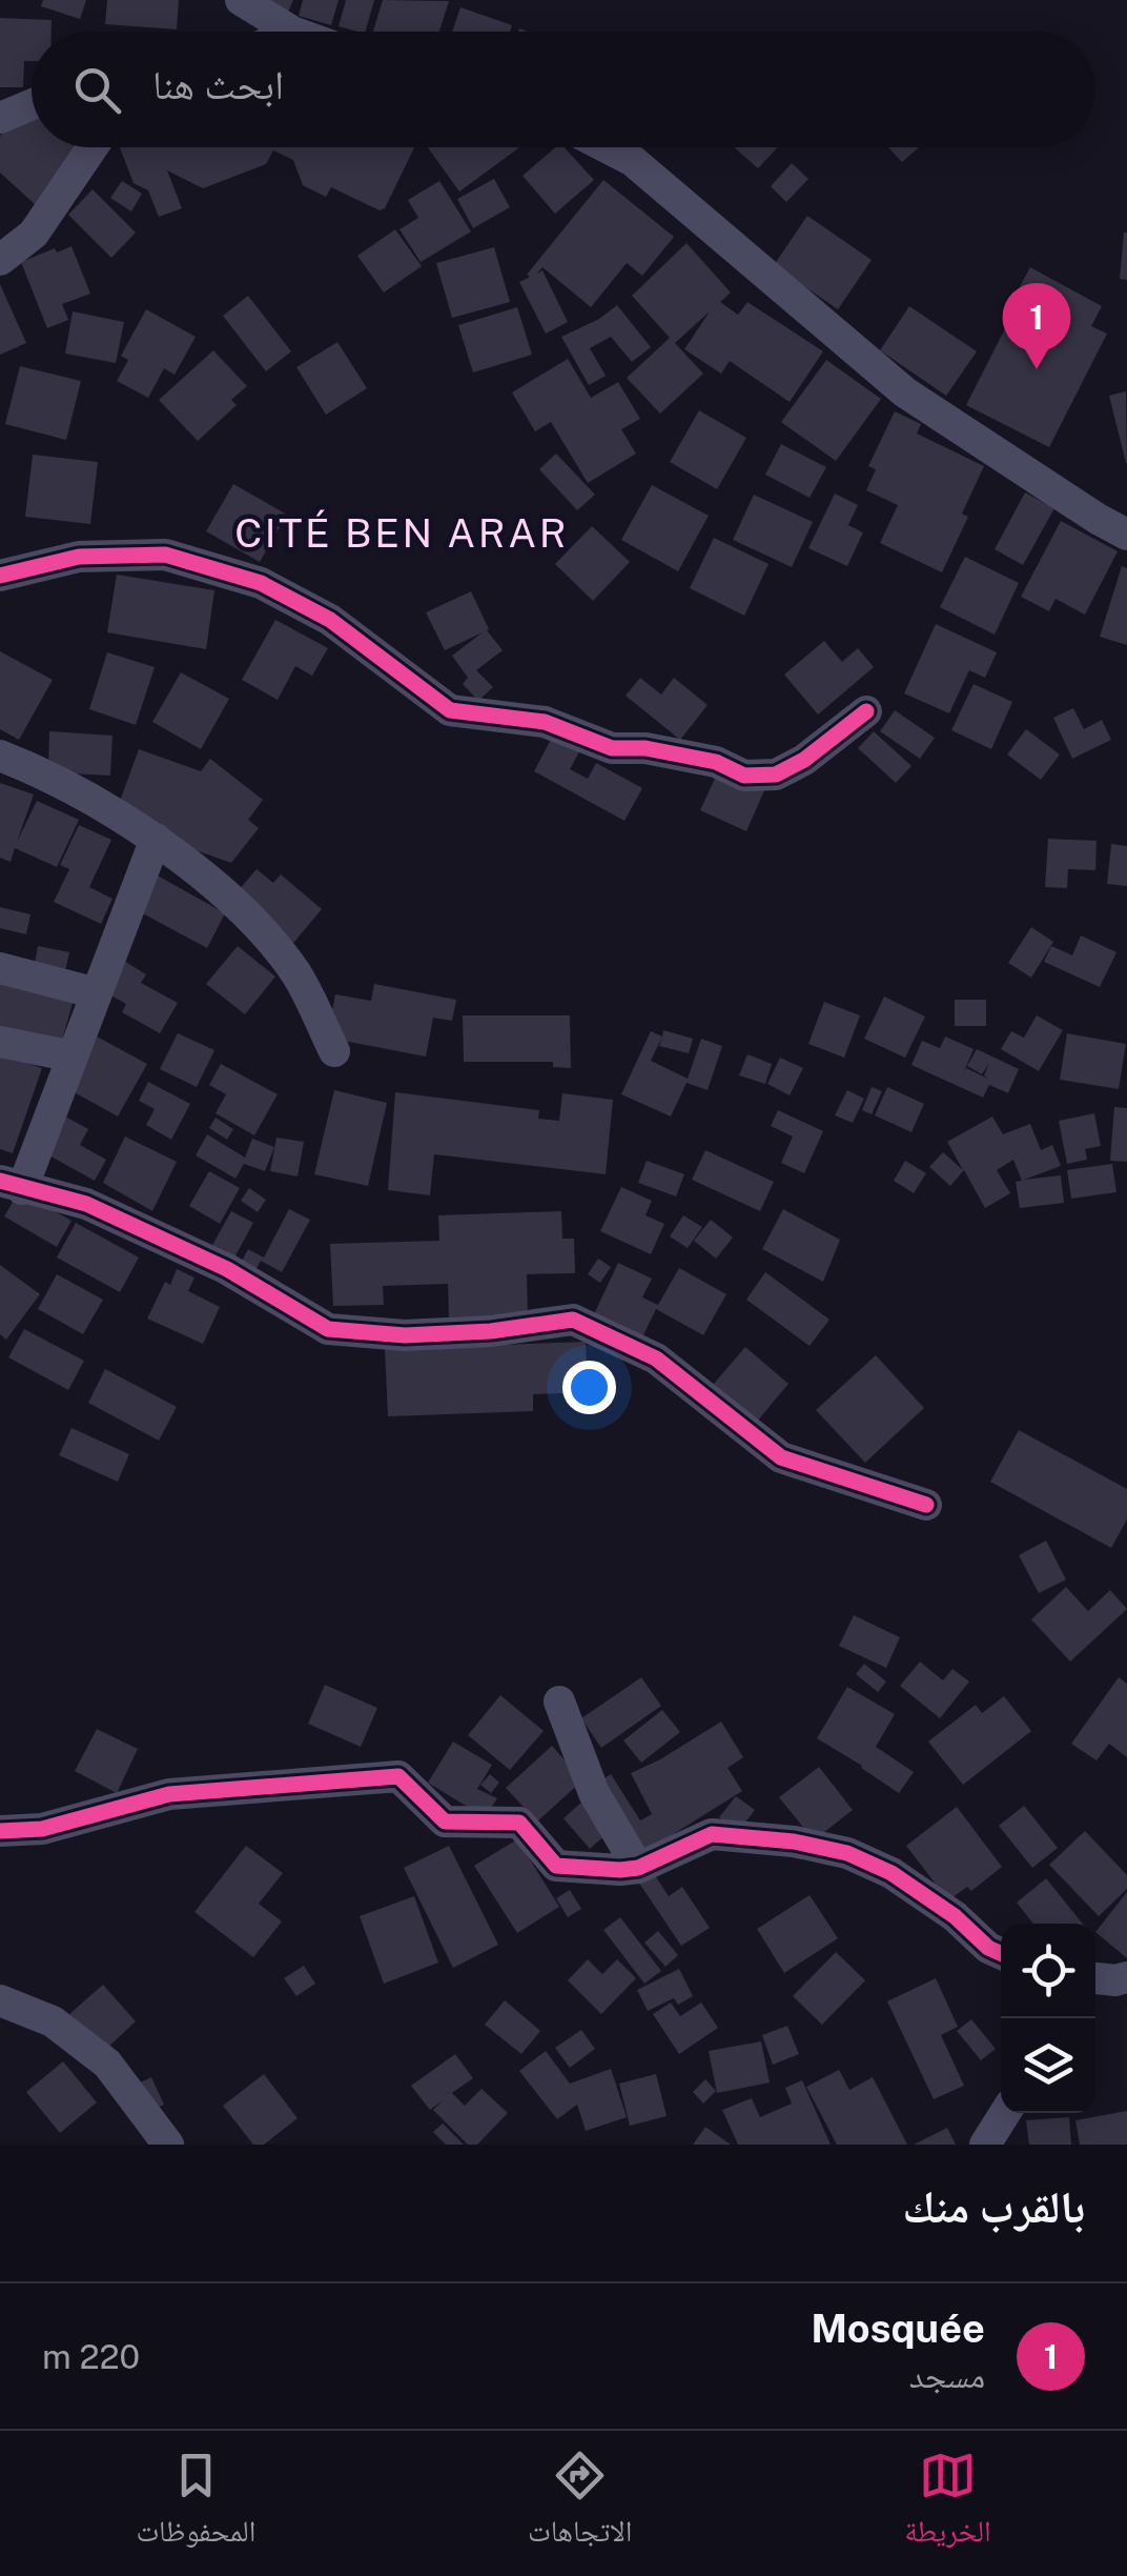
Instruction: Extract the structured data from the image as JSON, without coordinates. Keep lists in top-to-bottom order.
{
  "districts": ["CITÉ BEN ARAR"],
  "page": {
    "search": "ابحث هنا",
    "pins": "1",
    "heading": "بالقرب منك",
    "list": [
      {
        "mark": "1",
        "name": "Mosquée",
        "note": "مسجد",
        "value": "220 m"
      }
    ],
    "nav": ["الخريطة", "الاتجاهات", "المحفوظات"]
  }
}
